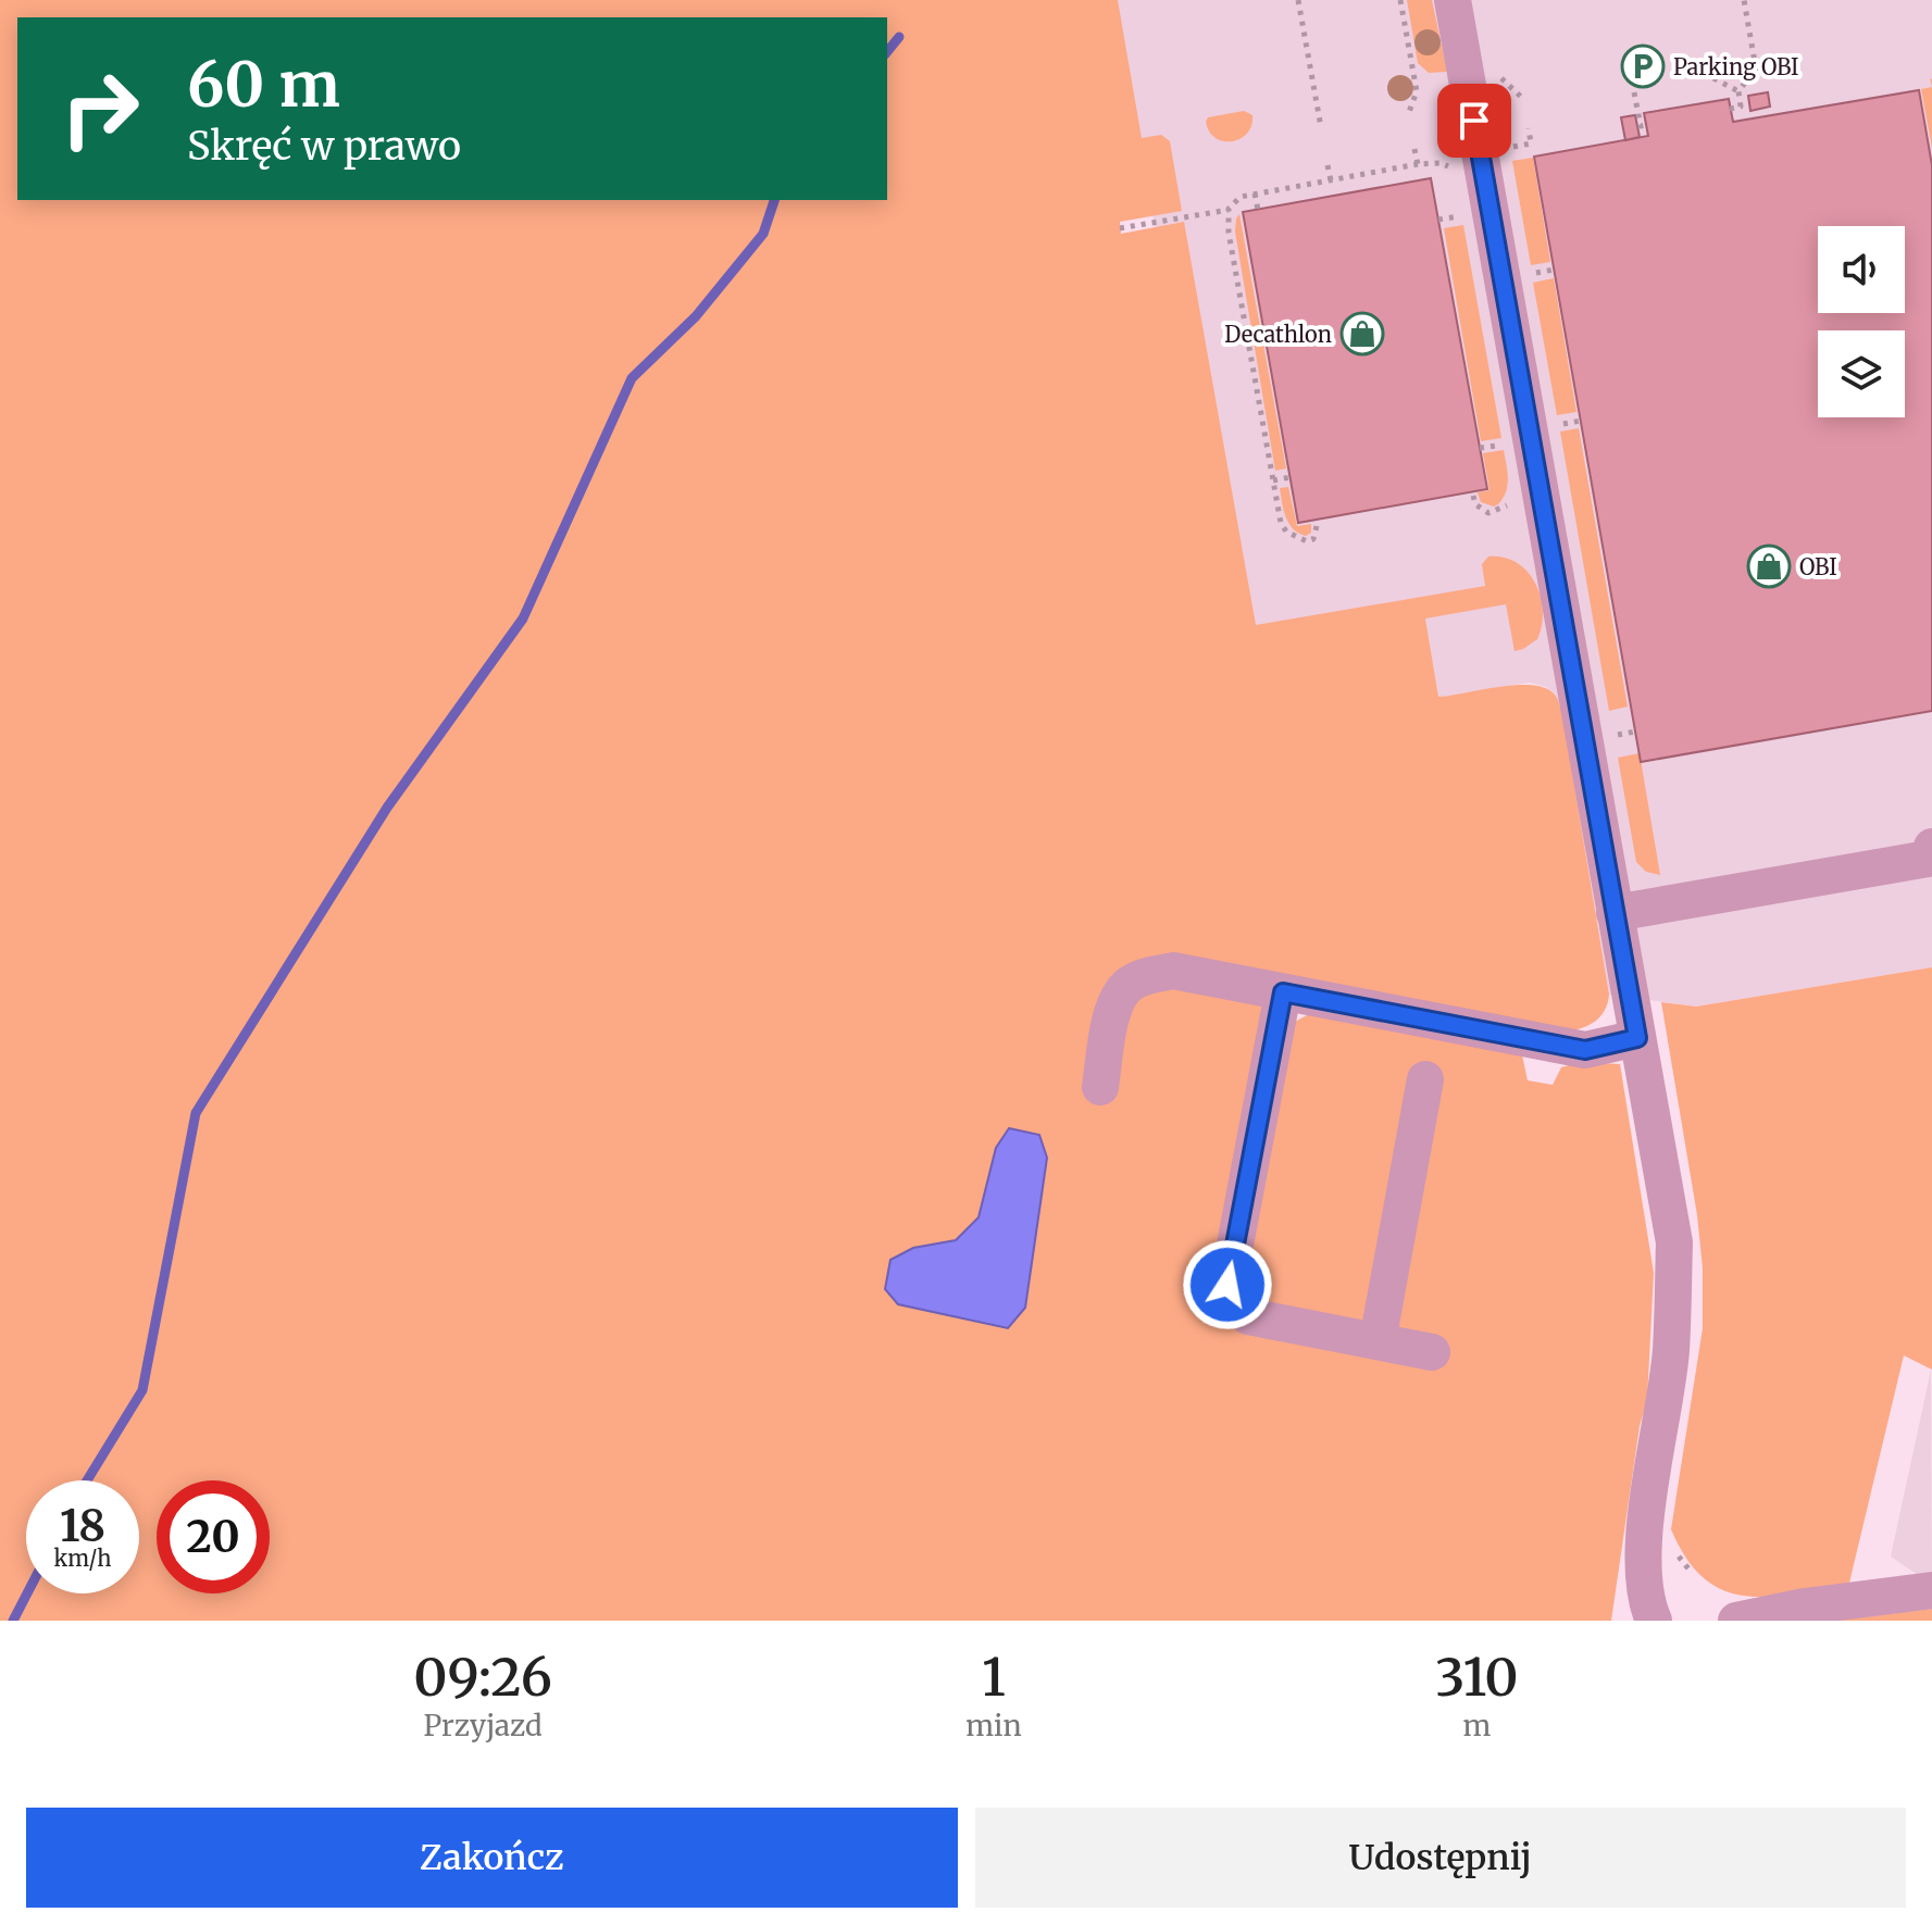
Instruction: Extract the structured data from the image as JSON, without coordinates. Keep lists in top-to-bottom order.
{
  "places": {
    "parking": ["Parking OBI"],
    "shop": ["Decathlon", "OBI"]
  },
  "page": {
    "turn": ["60 m", "Skręć w prawo"],
    "speed": "18 km/h",
    "limit": "20",
    "eta": [
      "09:26",
      "Przyjazd",
      "1",
      "min",
      "310",
      "m"
    ],
    "buttons": ["Zakończ", "Udostępnij"]
  }
}
